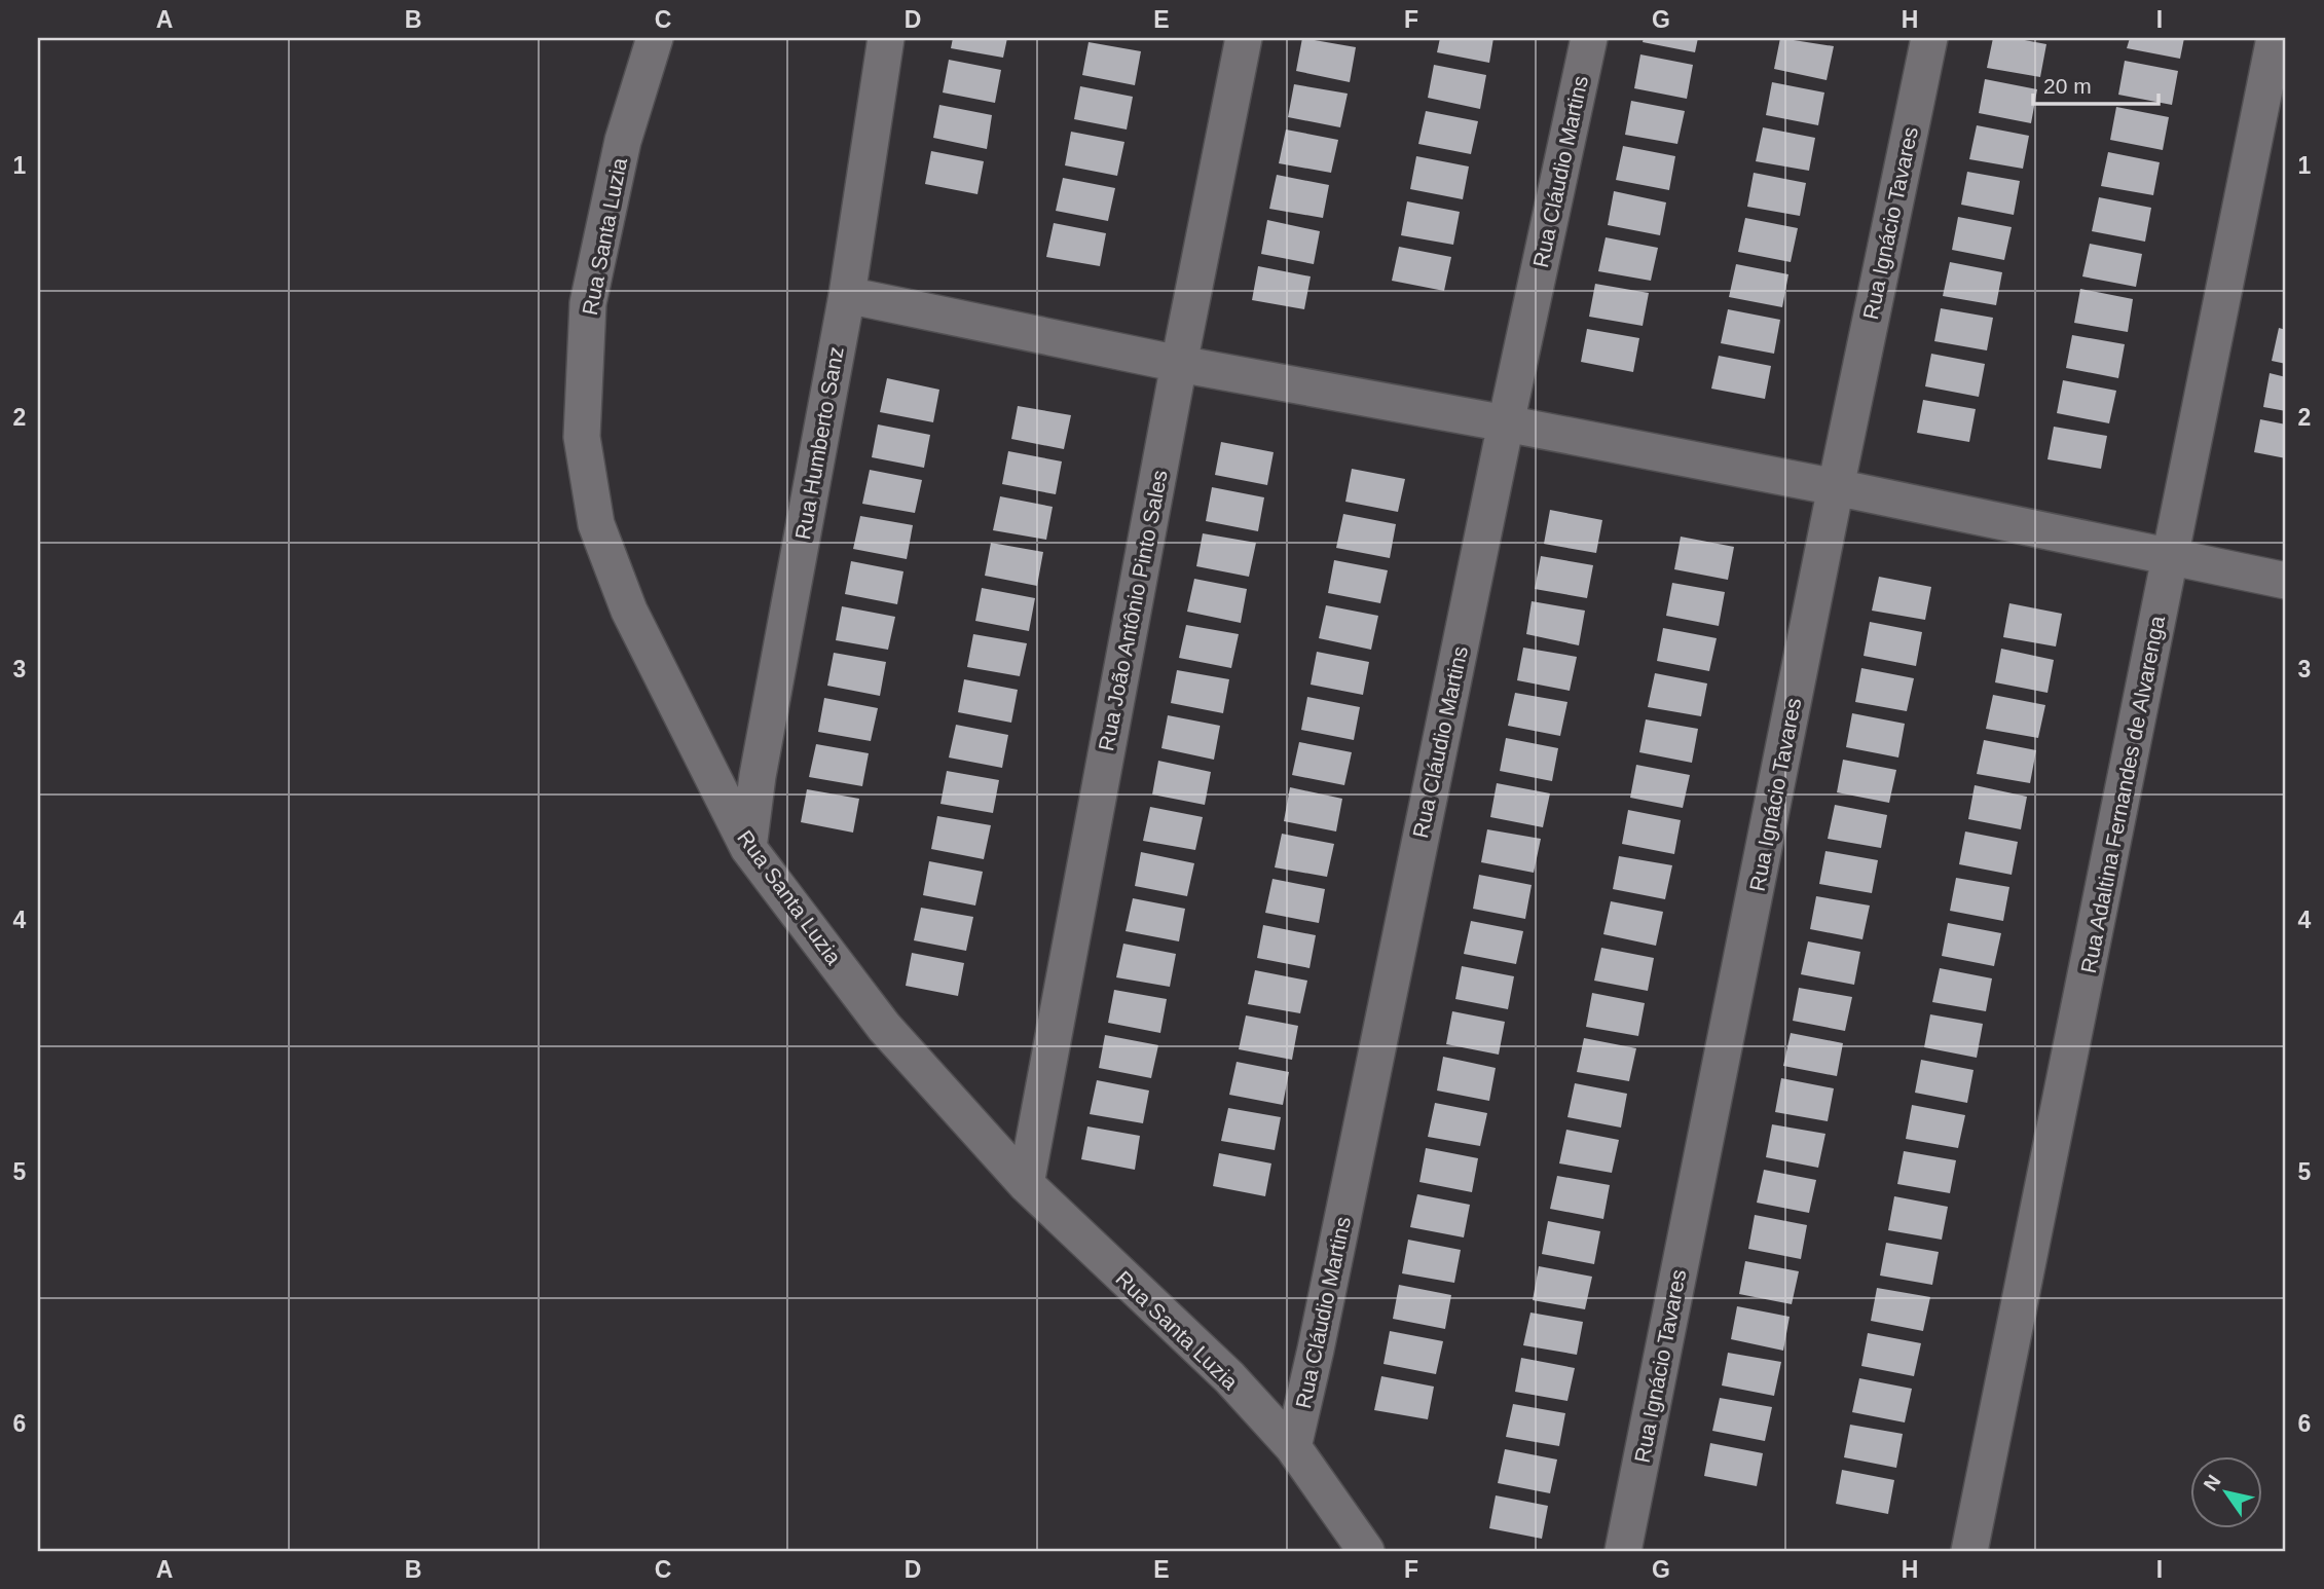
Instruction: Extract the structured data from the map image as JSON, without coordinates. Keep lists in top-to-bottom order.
{
  "streets": {
    "street": [
      "Rua Cláudio Martins",
      "Rua Ignácio Tavares",
      "Rua Santa Luzia",
      "Rua Humberto Sanz",
      "Rua João Antônio Pinto Sales",
      "Rua Adaltina Fernandes de Alvarenga"
    ]
  },
  "crossings": [
    ["Rua Cláudio Martins", "Rua Santa Luzia"],
    ["Rua Santa Luzia", "Rua Humberto Sanz"],
    ["Rua Santa Luzia", "Rua João Antônio Pinto Sales"]
  ],
  "scale_bar": "20 m",
  "north": "top left",
  "grid": {
    "columns": [
      "A",
      "B",
      "C",
      "D",
      "E",
      "F",
      "G",
      "H",
      "I"
    ],
    "rows": [
      "1",
      "2",
      "3",
      "4",
      "5",
      "6"
    ]
  }
}
